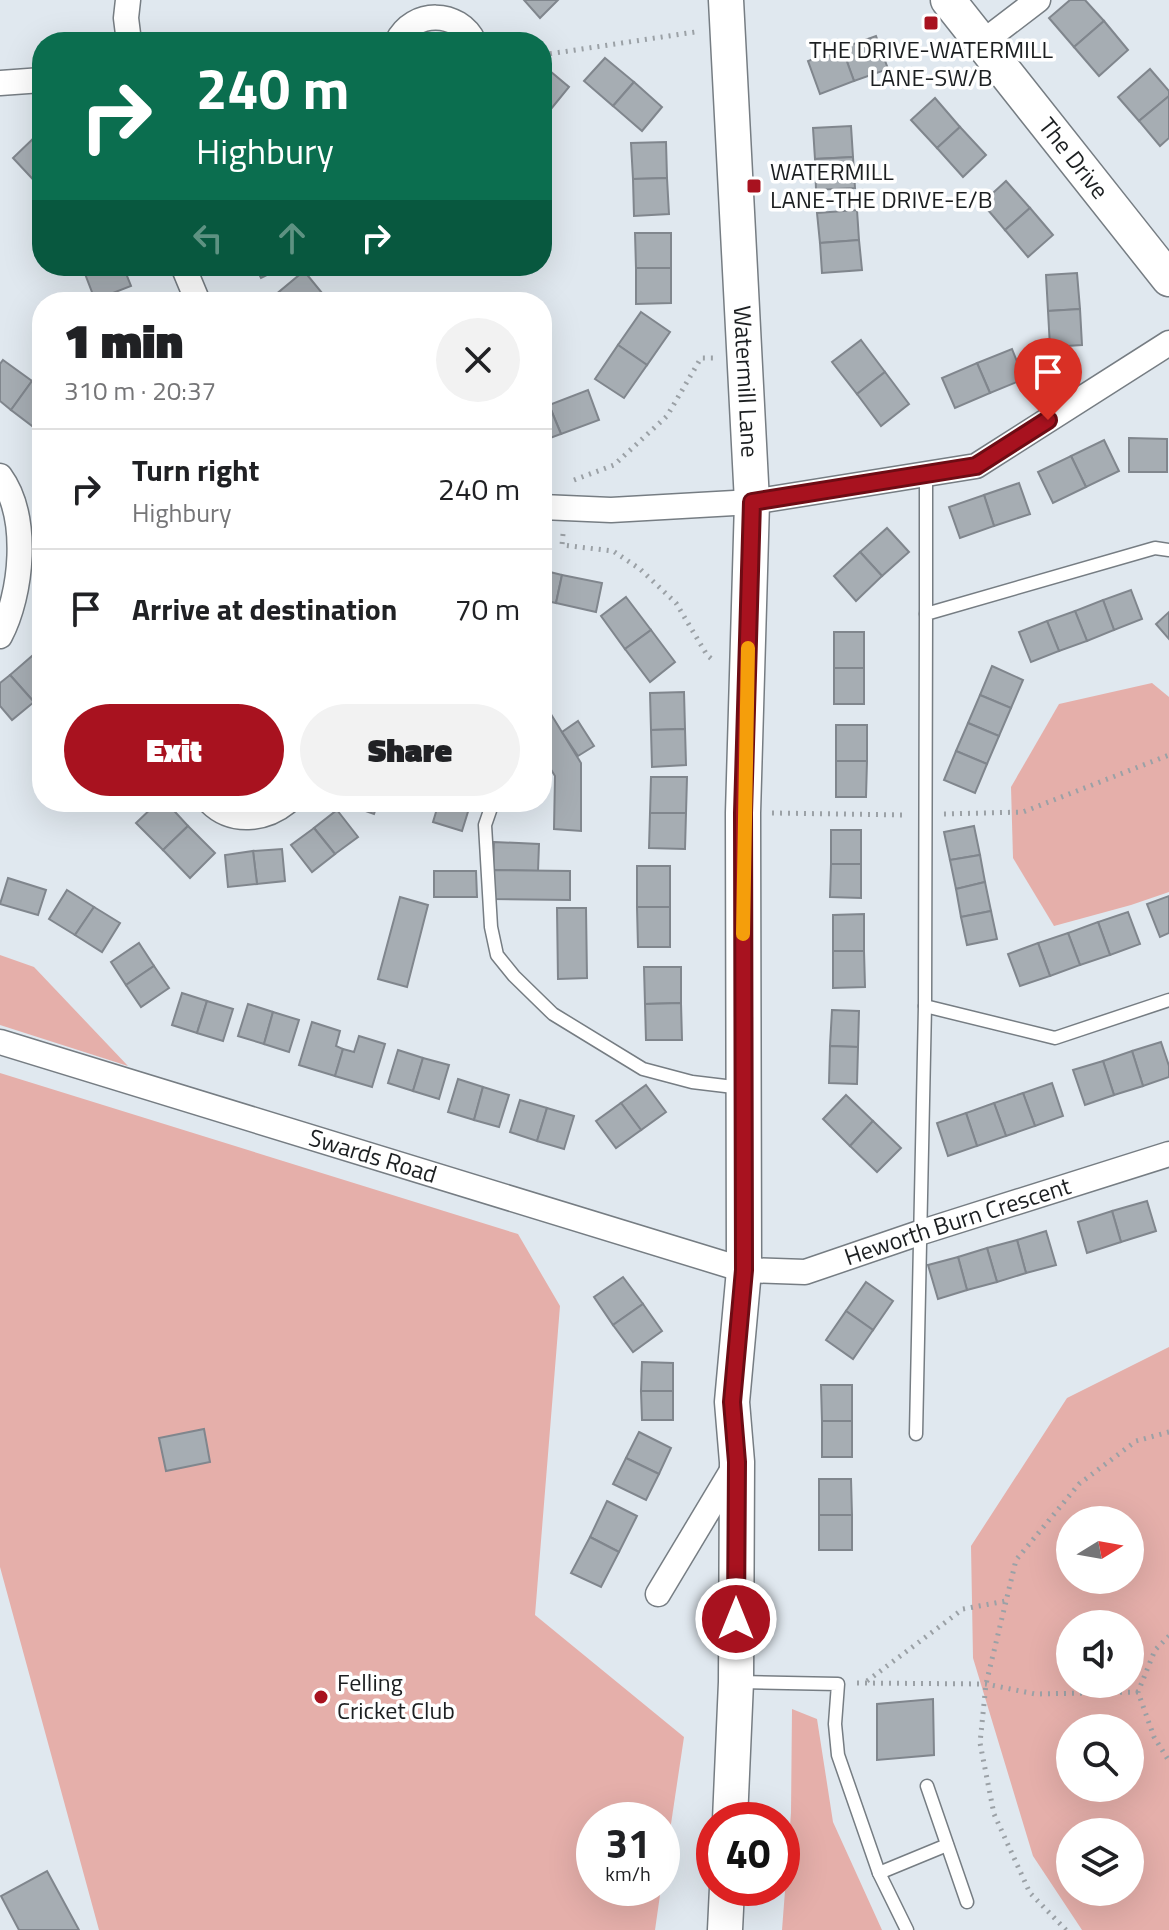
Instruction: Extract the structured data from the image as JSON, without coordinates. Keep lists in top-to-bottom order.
{
  "streets": {
    "street": [
      "The Drive",
      "Watermill Lane",
      "Swards Road",
      "Heworth Burn Crescent"
    ]
  },
  "crossings": [
    ["Watermill Lane", "Swards Road"],
    ["Watermill Lane", "Heworth Burn Crescent"],
    ["Swards Road", "Heworth Burn Crescent"]
  ],
  "places": {
    "transit": ["THE DRIVE-WATERMILL LANE-SW/B", "WATERMILL LANE-THE DRIVE-E/B"],
    "other": ["Felling Cricket Club"]
  },
  "north": "right",
  "page": {
    "turn": ["240 m", "Highbury"],
    "heading": ["1 min", "310 m · 20:37"],
    "list": [
      {
        "name": "Turn right",
        "note": "Highbury",
        "value": "240 m"
      },
      {
        "name": "Arrive at destination",
        "value": "70 m"
      }
    ],
    "buttons": ["Exit", "Share"],
    "speed": "31 km/h",
    "limit": "40"
  }
}
